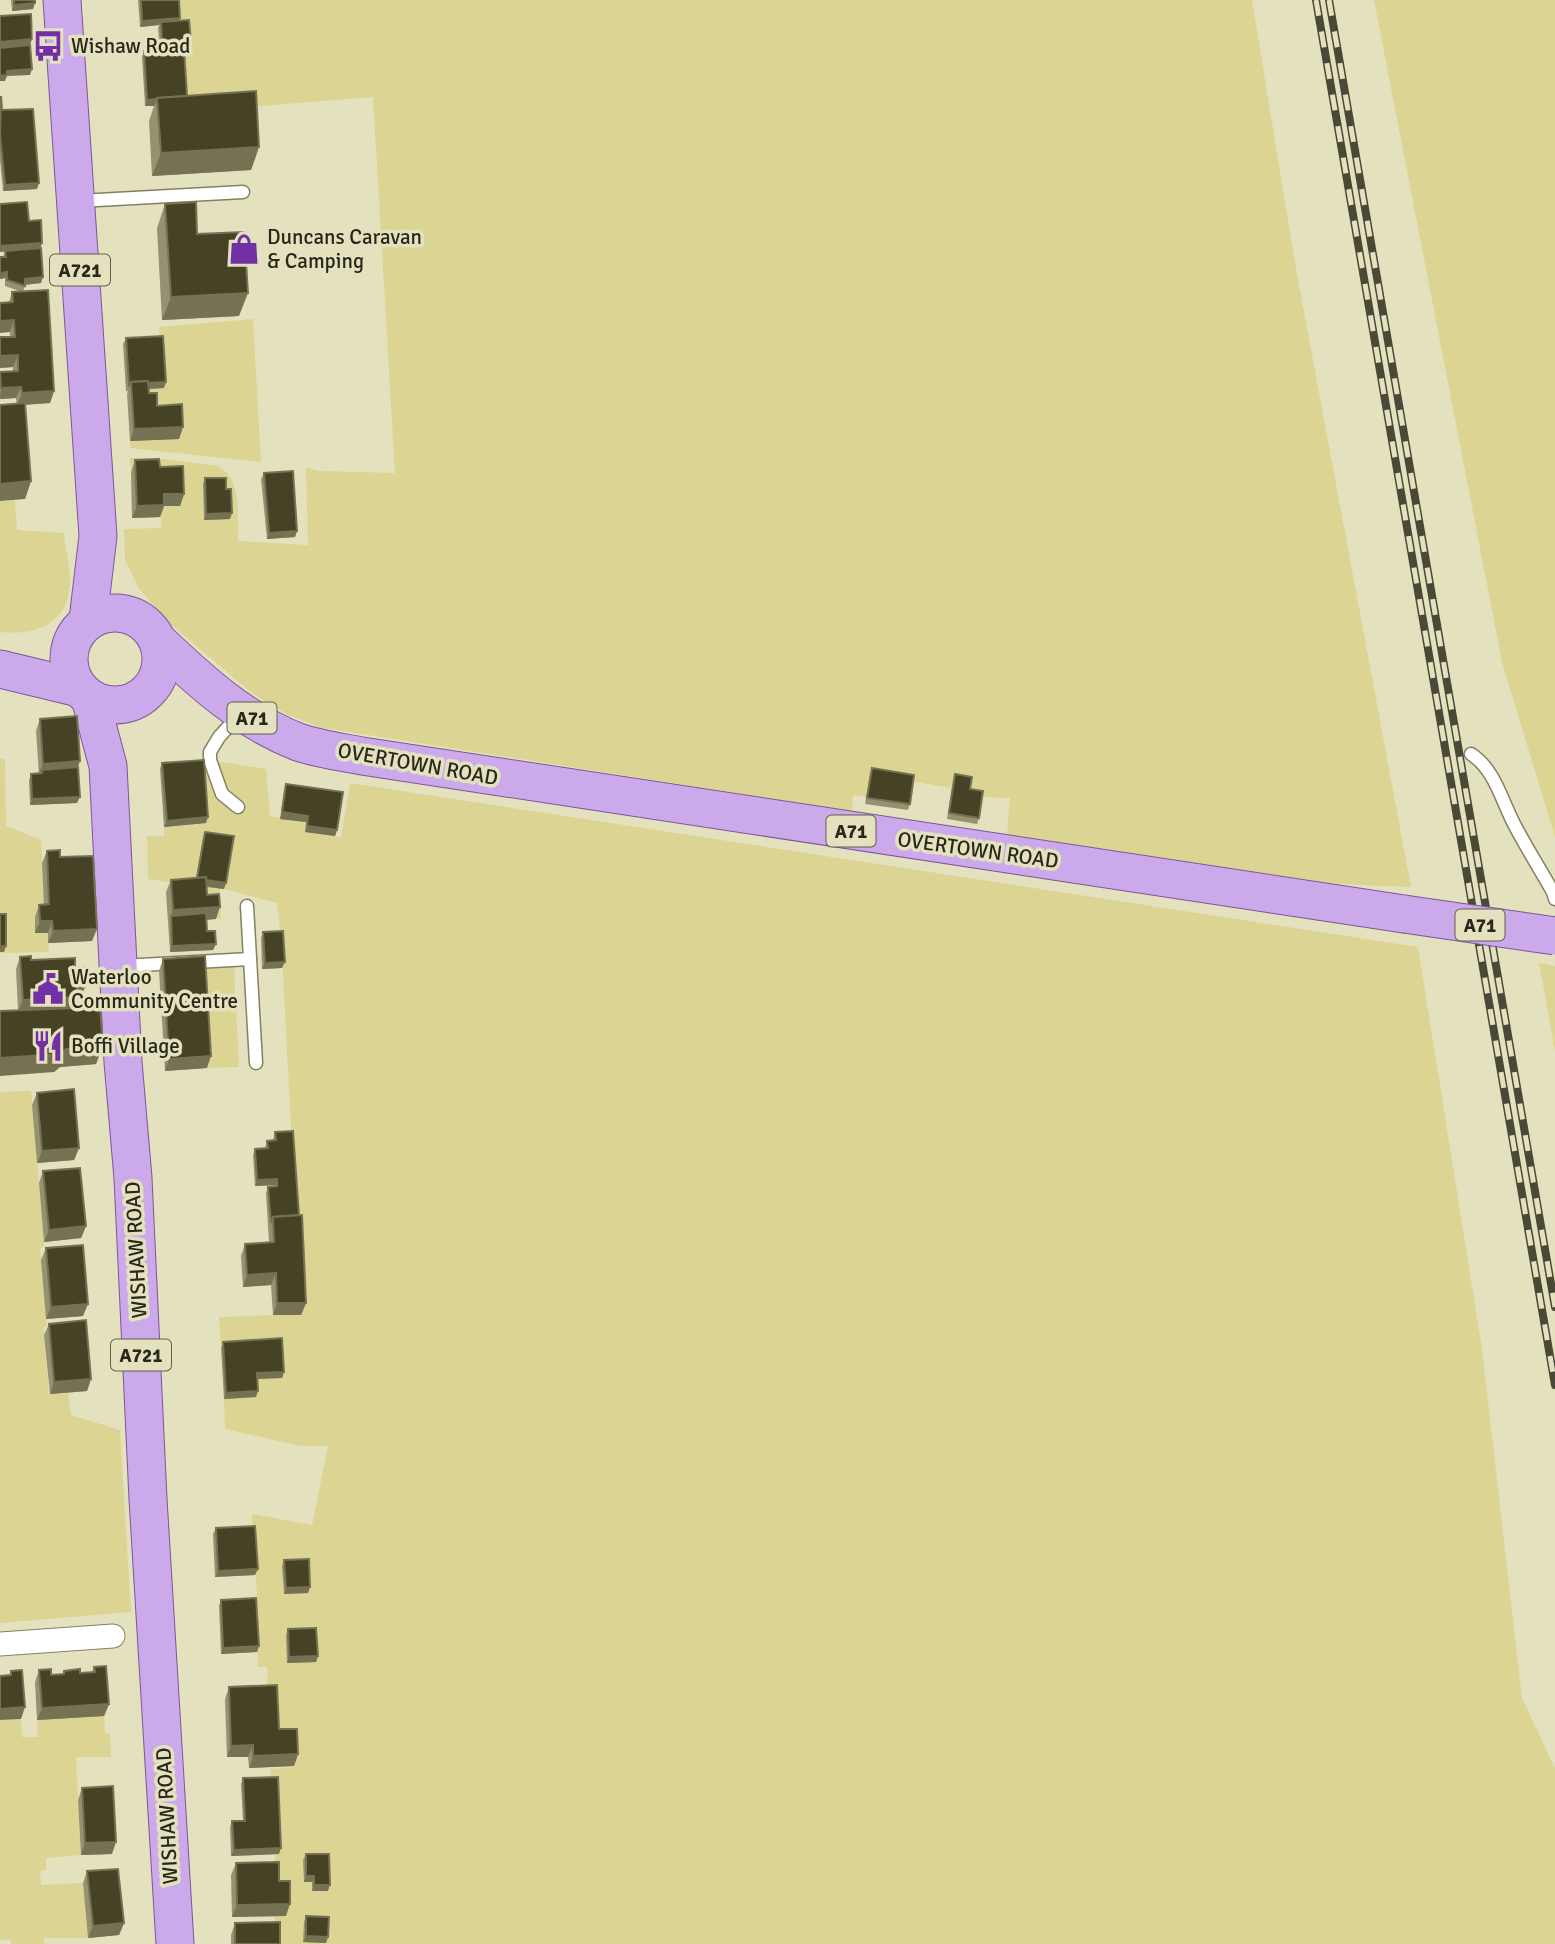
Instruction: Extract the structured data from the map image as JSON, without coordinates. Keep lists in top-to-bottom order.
{
  "streets": {
    "main road": [
      "A721",
      "A71",
      "OVERTOWN ROAD",
      "WISHAW ROAD"
    ]
  },
  "crossings": [
    ["A721", "A71"],
    ["A721", "OVERTOWN ROAD"],
    ["A721", "WISHAW ROAD"],
    ["A71", "OVERTOWN ROAD"],
    ["A71", "WISHAW ROAD"],
    ["OVERTOWN ROAD", "WISHAW ROAD"]
  ],
  "places": {
    "bus stop": ["Wishaw Road"],
    "shop": ["Duncans Caravan & Camping"],
    "public building": ["Waterloo Community Centre"],
    "restaurant": ["Boffi Village"]
  }
}
